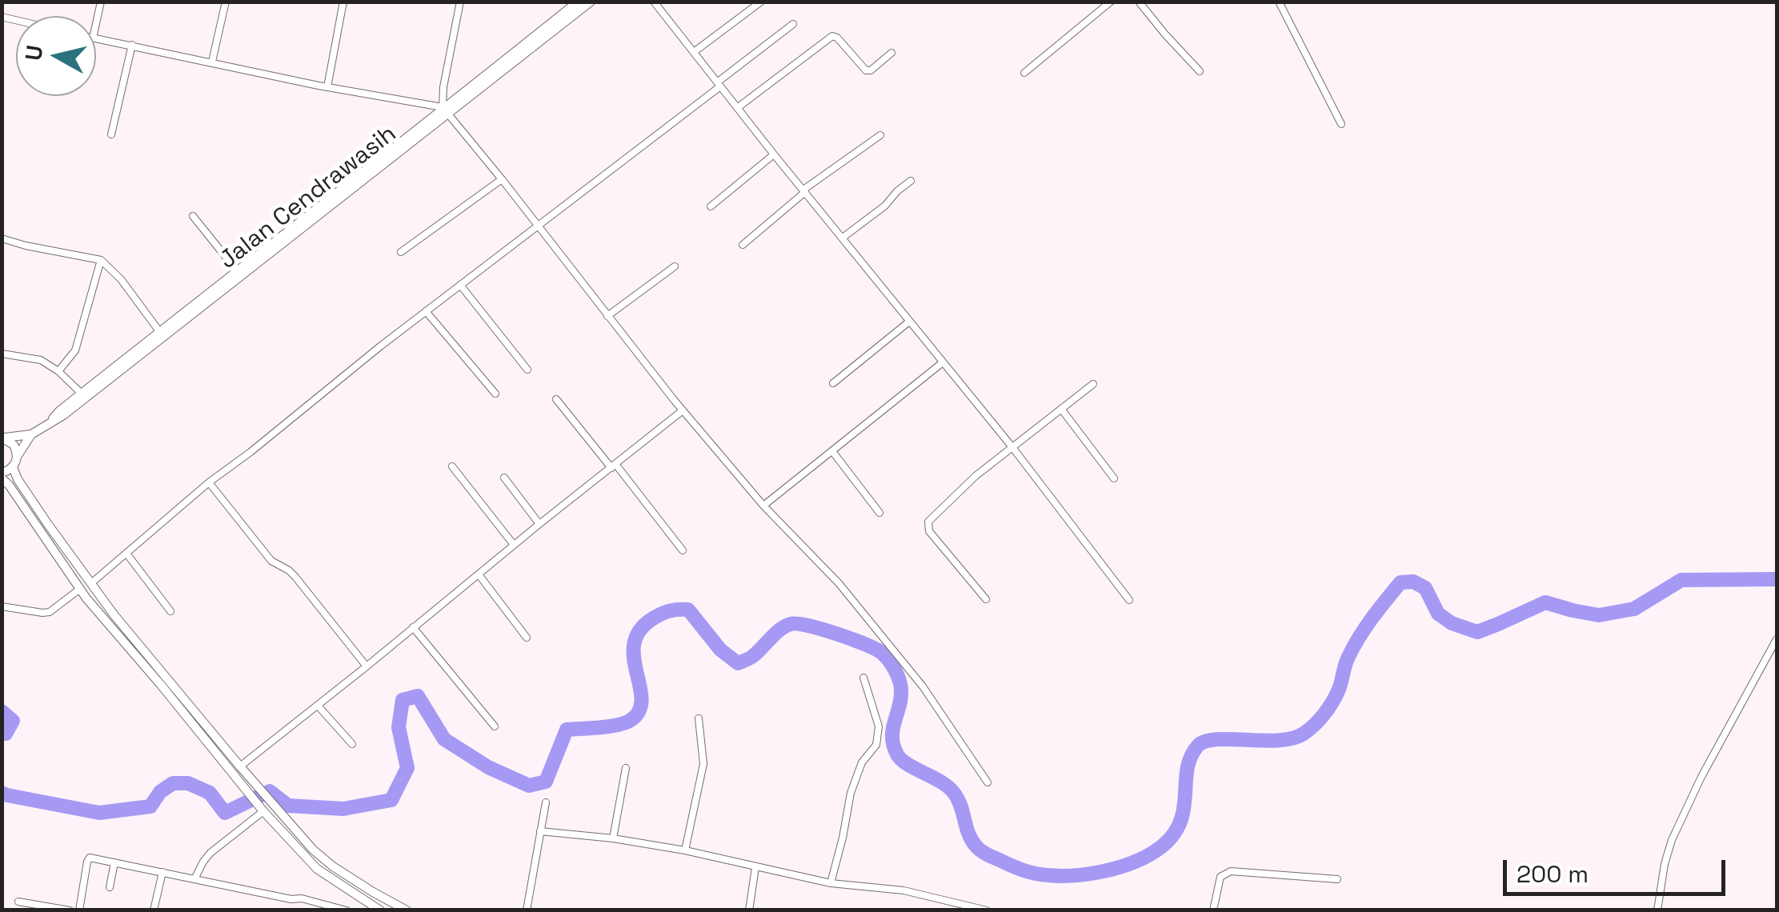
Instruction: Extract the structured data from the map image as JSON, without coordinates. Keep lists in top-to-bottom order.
{
  "streets": {
    "street": ["Jalan Cendrawasih"]
  },
  "scale_bar": "200 m",
  "north": "left"
}
